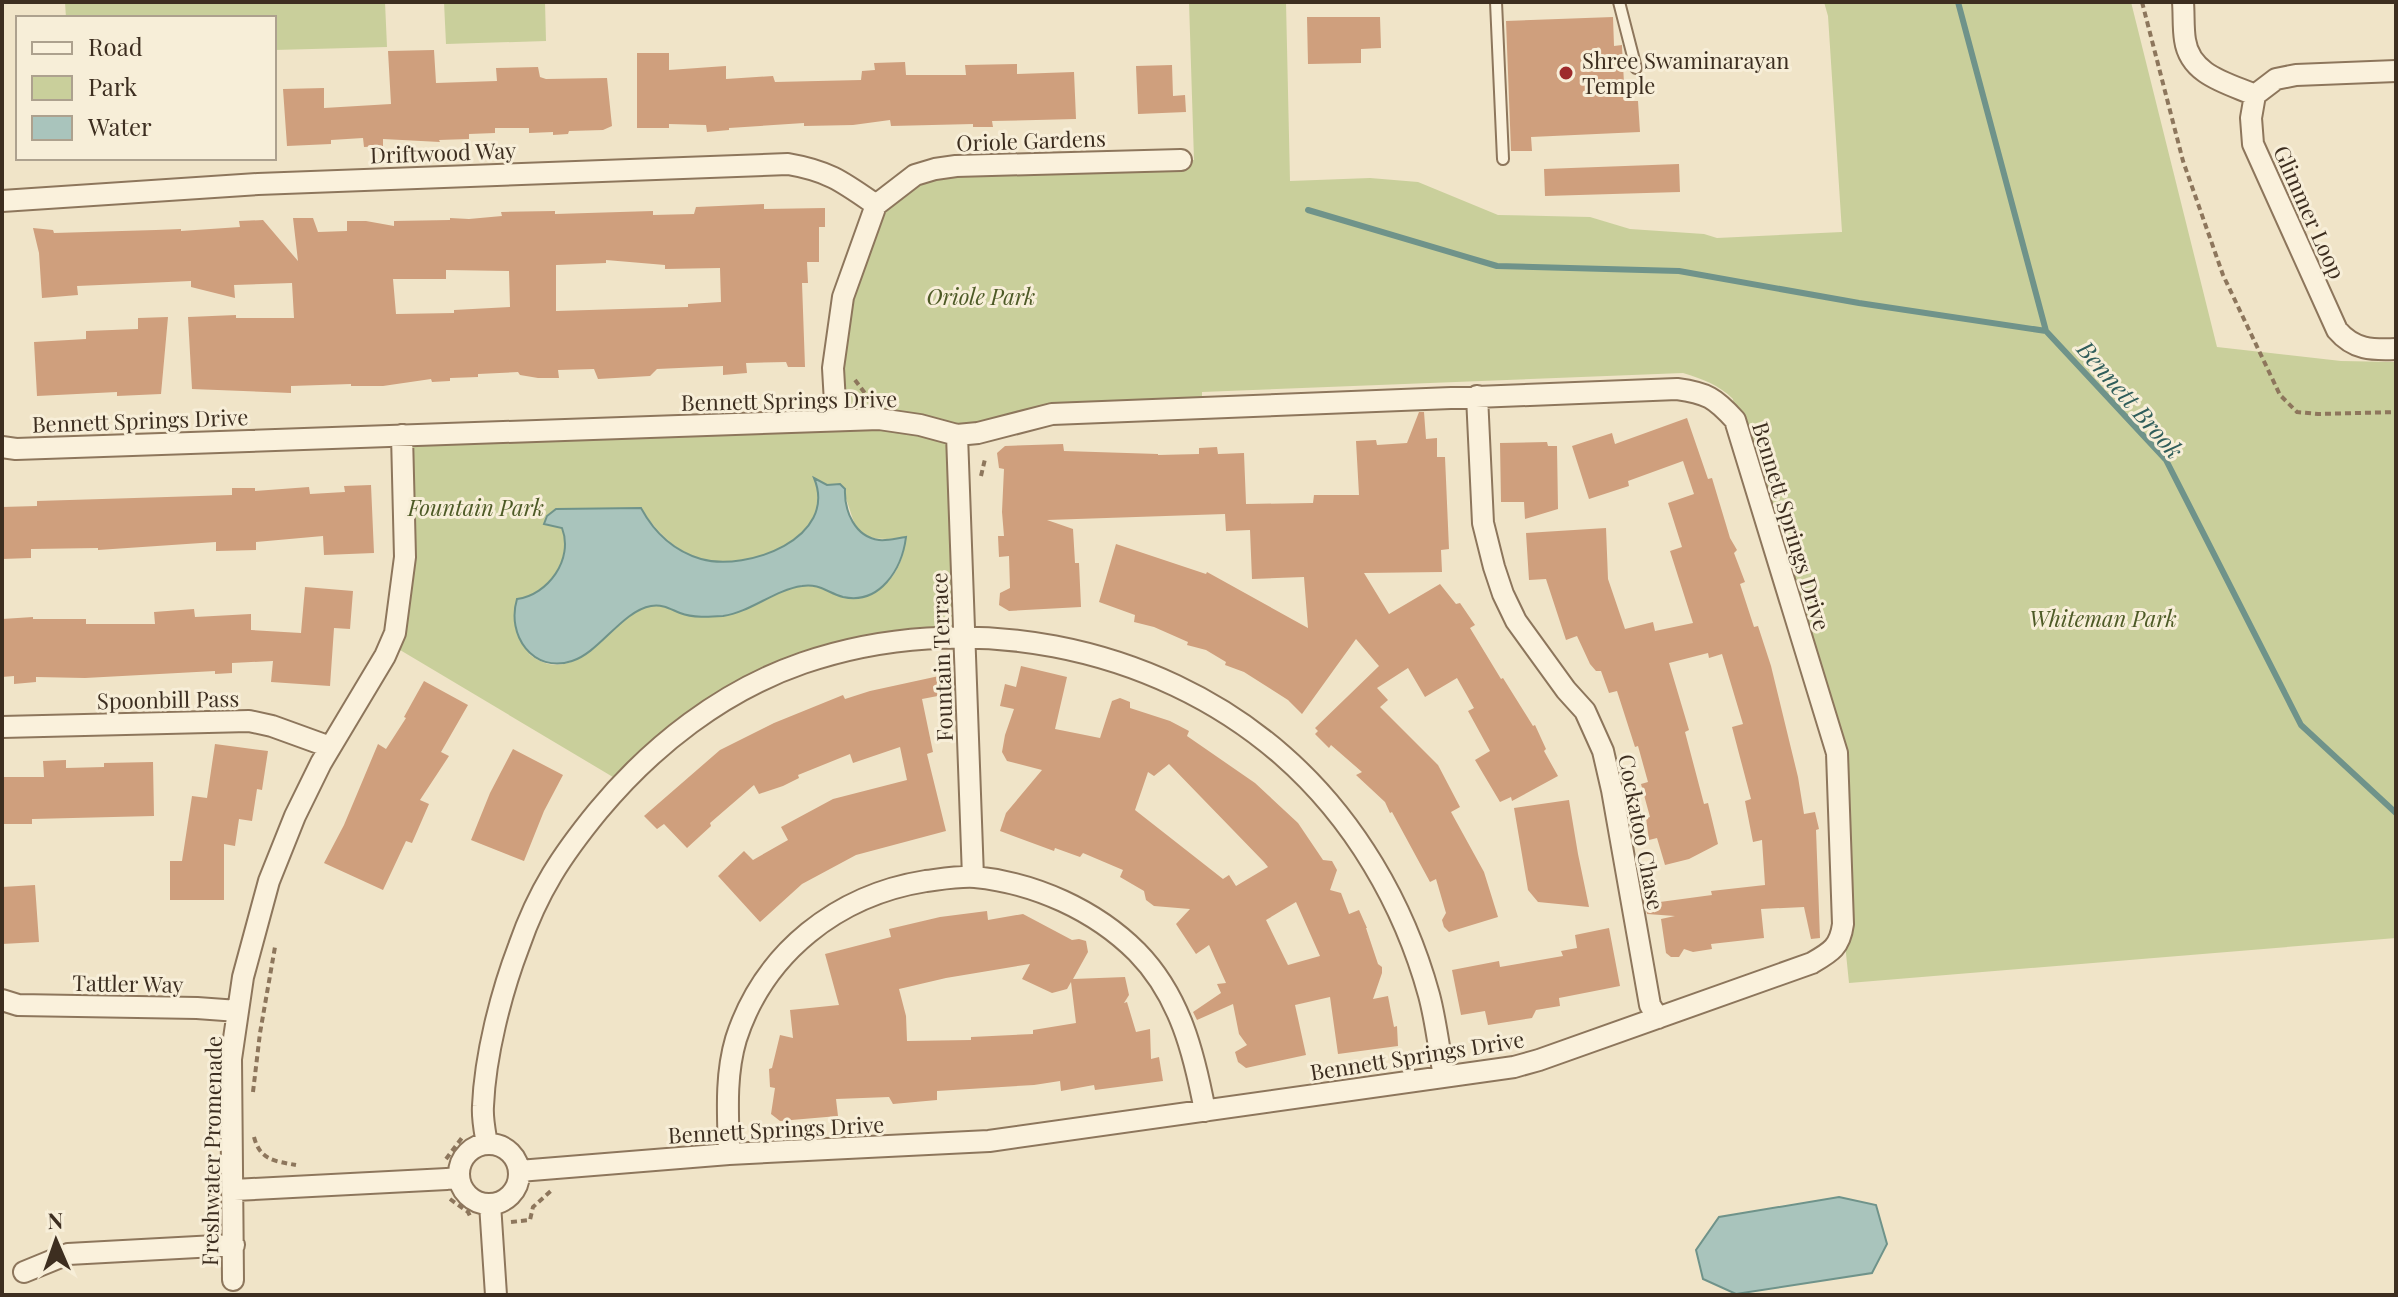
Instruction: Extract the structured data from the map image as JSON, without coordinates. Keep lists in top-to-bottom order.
{
  "streets": {
    "street": [
      "Oriole Gardens",
      "Driftwood Way",
      "Glimmer Loop",
      "Bennett Springs Drive",
      "Fountain Terrace",
      "Spoonbill Pass",
      "Cockatoo Chase",
      "Tattler Way",
      "Freshwater Promenade"
    ]
  },
  "crossings": [
    ["Oriole Gardens", "Driftwood Way"],
    ["Bennett Springs Drive", "Fountain Terrace"],
    ["Bennett Springs Drive", "Cockatoo Chase"],
    ["Bennett Springs Drive", "Freshwater Promenade"],
    ["Spoonbill Pass", "Freshwater Promenade"],
    ["Tattler Way", "Freshwater Promenade"]
  ],
  "water": ["Bennett Brook"],
  "parks": ["Oriole Park", "Fountain Park", "Whiteman Park"],
  "places": ["Shree Swaminarayan Temple"],
  "legend": ["Road", "Park", "Water"],
  "north": "top"
}
